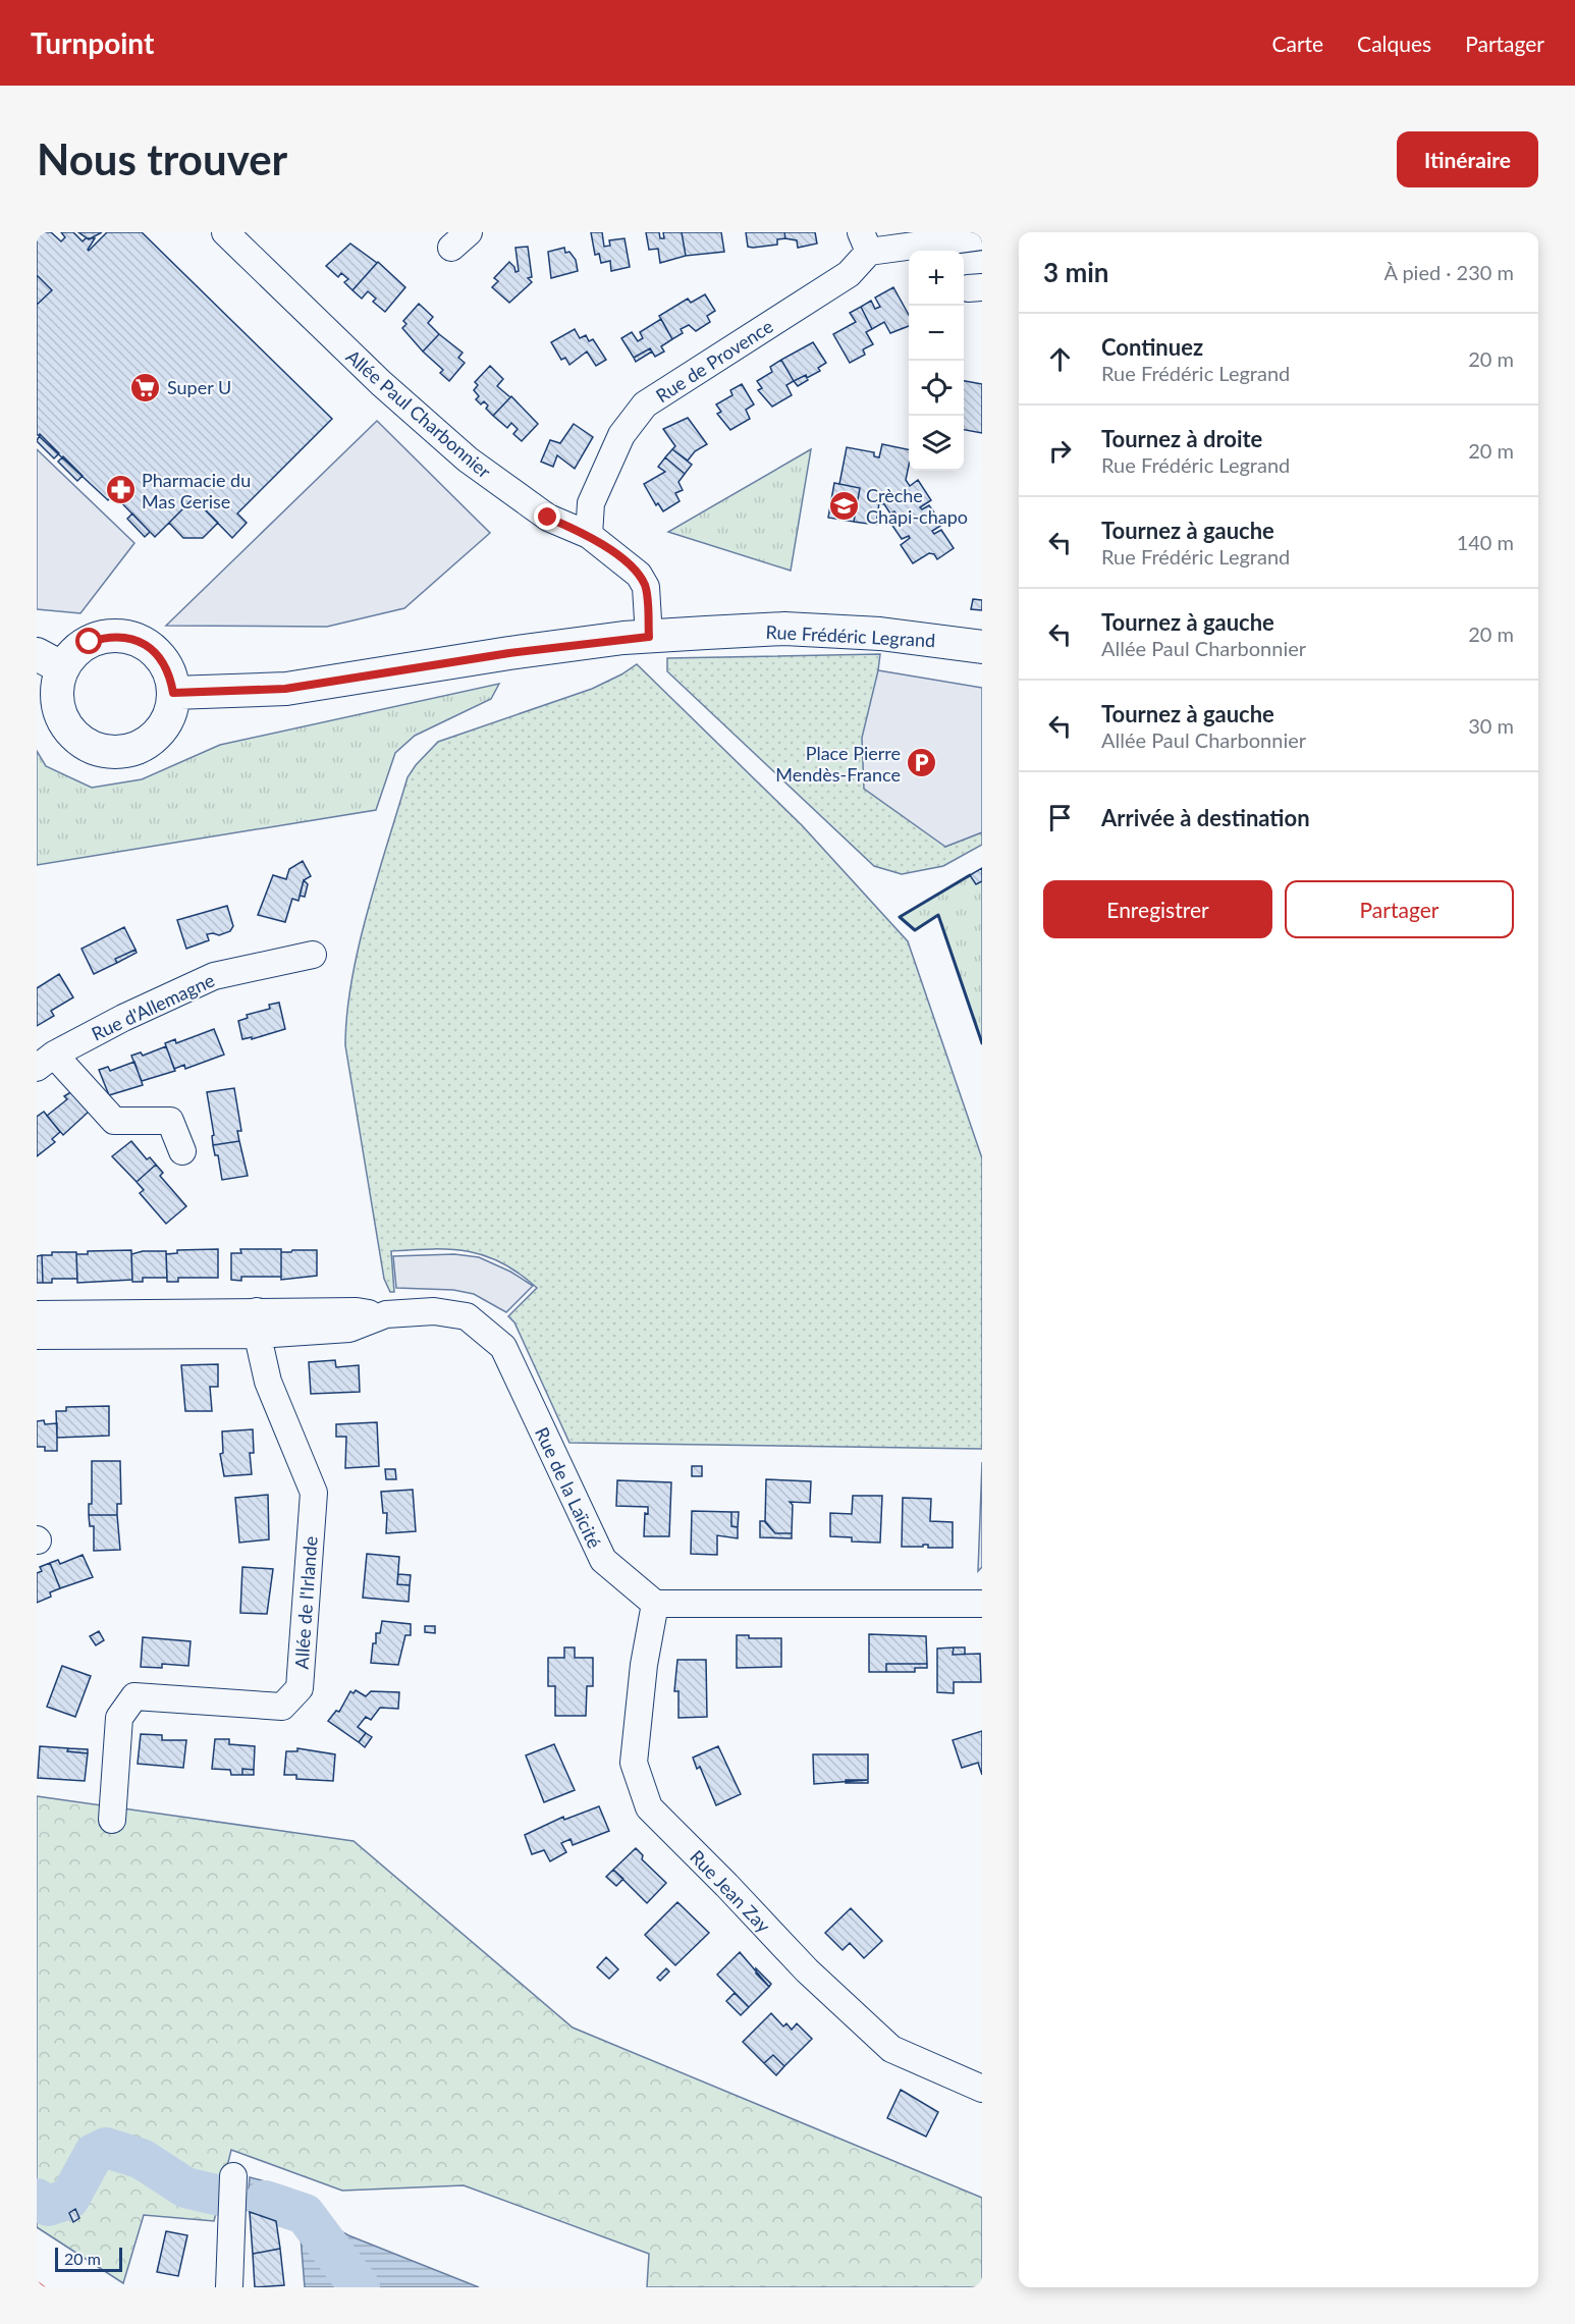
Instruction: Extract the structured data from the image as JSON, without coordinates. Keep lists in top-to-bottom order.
{
  "streets": {
    "main road": ["Rue Frédéric Legrand"],
    "street": [
      "Rue de Provence",
      "Allée Paul Charbonnier",
      "Rue d'Allemagne",
      "Rue de la Laïcité",
      "Allée de l'Irlande",
      "Rue Jean Zay"
    ]
  },
  "crossings": [
    ["Rue de Provence", "Allée Paul Charbonnier"],
    ["Allée Paul Charbonnier", "Rue Frédéric Legrand"],
    ["Rue de la Laïcité", "Allée de l'Irlande"],
    ["Rue de la Laïcité", "Rue Jean Zay"]
  ],
  "places": {
    "supermarket": ["Super U"],
    "pharmacy": ["Pharmacie du Mas Cerise"],
    "school or university": ["Crèche Chapi-chapo"],
    "parking": ["Place Pierre Mendès-France"]
  },
  "scale_bar": "20 m",
  "page": {
    "header": "Turnpoint",
    "nav": ["Carte", "Calques", "Partager"],
    "buttons": [
      "Itinéraire",
      ["Enregistrer", "Partager"]
    ],
    "title": "Nous trouver",
    "heading": ["3 min", "À pied · 230 m"],
    "map_buttons": ["+", "−"],
    "list": [
      ["Continuez", "Rue Frédéric Legrand", "20 m"],
      ["Tournez à droite", "Rue Frédéric Legrand", "20 m"],
      ["Tournez à gauche", "Rue Frédéric Legrand", "140 m"],
      ["Tournez à gauche", "Allée Paul Charbonnier", "20 m"],
      ["Tournez à gauche", "Allée Paul Charbonnier", "30 m"],
      "Arrivée à destination"
    ],
    "scale": "20 m"
  }
}
